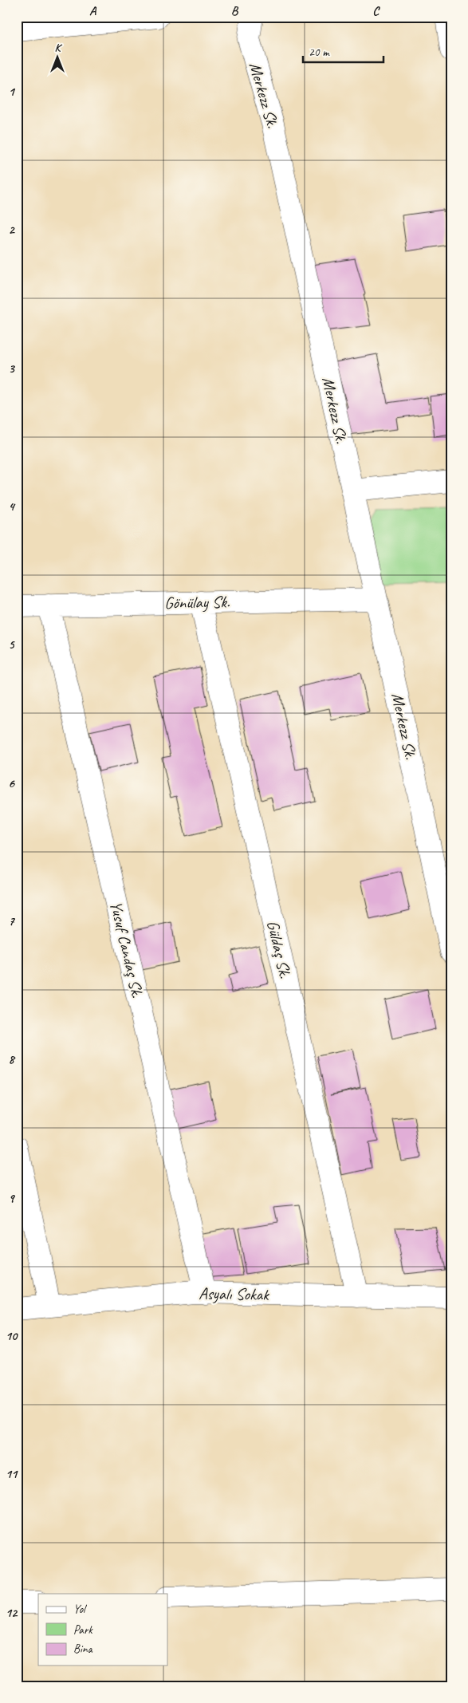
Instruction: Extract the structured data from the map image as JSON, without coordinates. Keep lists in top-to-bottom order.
{
  "streets": {
    "street": [
      "Merkezz Sk.",
      "Gönülay Sk.",
      "Yusuf Candaş Sk.",
      "Güldaş Sk.",
      "Asyalı Sokak"
    ]
  },
  "crossings": [
    ["Merkezz Sk.", "Gönülay Sk."],
    ["Gönülay Sk.", "Yusuf Candaş Sk."],
    ["Gönülay Sk.", "Güldaş Sk."],
    ["Yusuf Candaş Sk.", "Asyalı Sokak"],
    ["Güldaş Sk.", "Asyalı Sokak"]
  ],
  "legend": ["Yol", "Park", "Bina"],
  "scale_bar": "20 m",
  "north": "top",
  "grid": {
    "columns": ["A", "B", "C"],
    "rows": [
      "1",
      "2",
      "3",
      "4",
      "5",
      "6",
      "7",
      "8",
      "9",
      "10",
      "11",
      "12"
    ]
  }
}
